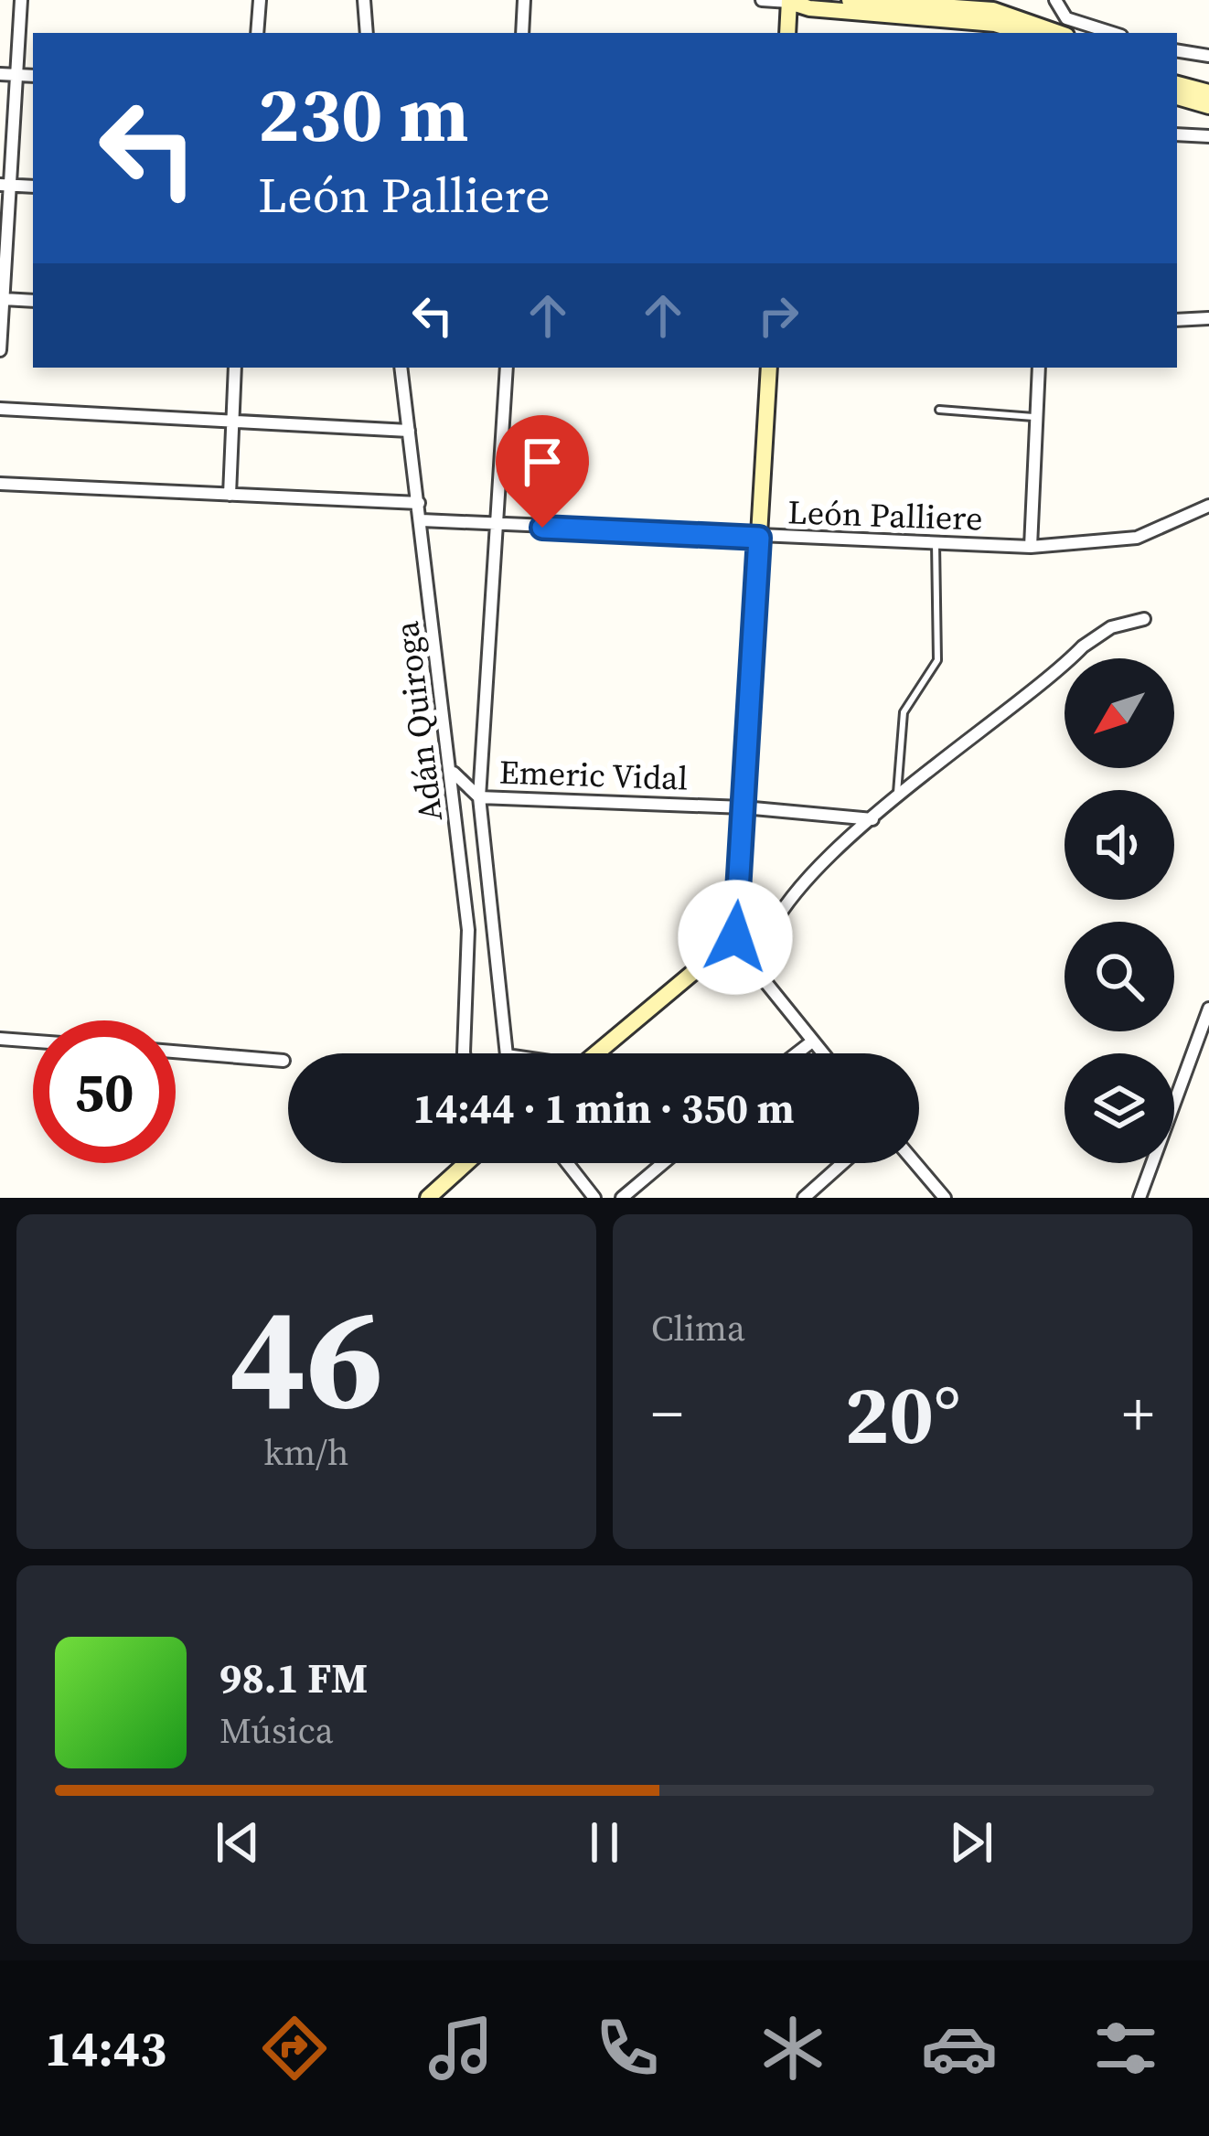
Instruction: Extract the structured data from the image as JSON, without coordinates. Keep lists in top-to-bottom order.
{
  "streets": {
    "street": ["León Palliere", "Adán Quiroga", "Emeric Vidal"]
  },
  "crossings": [
    ["León Palliere", "Adán Quiroga"],
    ["Adán Quiroga", "Emeric Vidal"]
  ],
  "north": "bottom left",
  "page": {
    "turn": ["230 m", "León Palliere"],
    "limit": "50",
    "trip": "14:44 · 1 min · 350 m",
    "tile": [
      ["46", "km/h"],
      "Clima"
    ],
    "heat": ["−", "20°", "+"],
    "song": ["98.1 FM", "Música"],
    "tabs": "14:43"
  }
}
